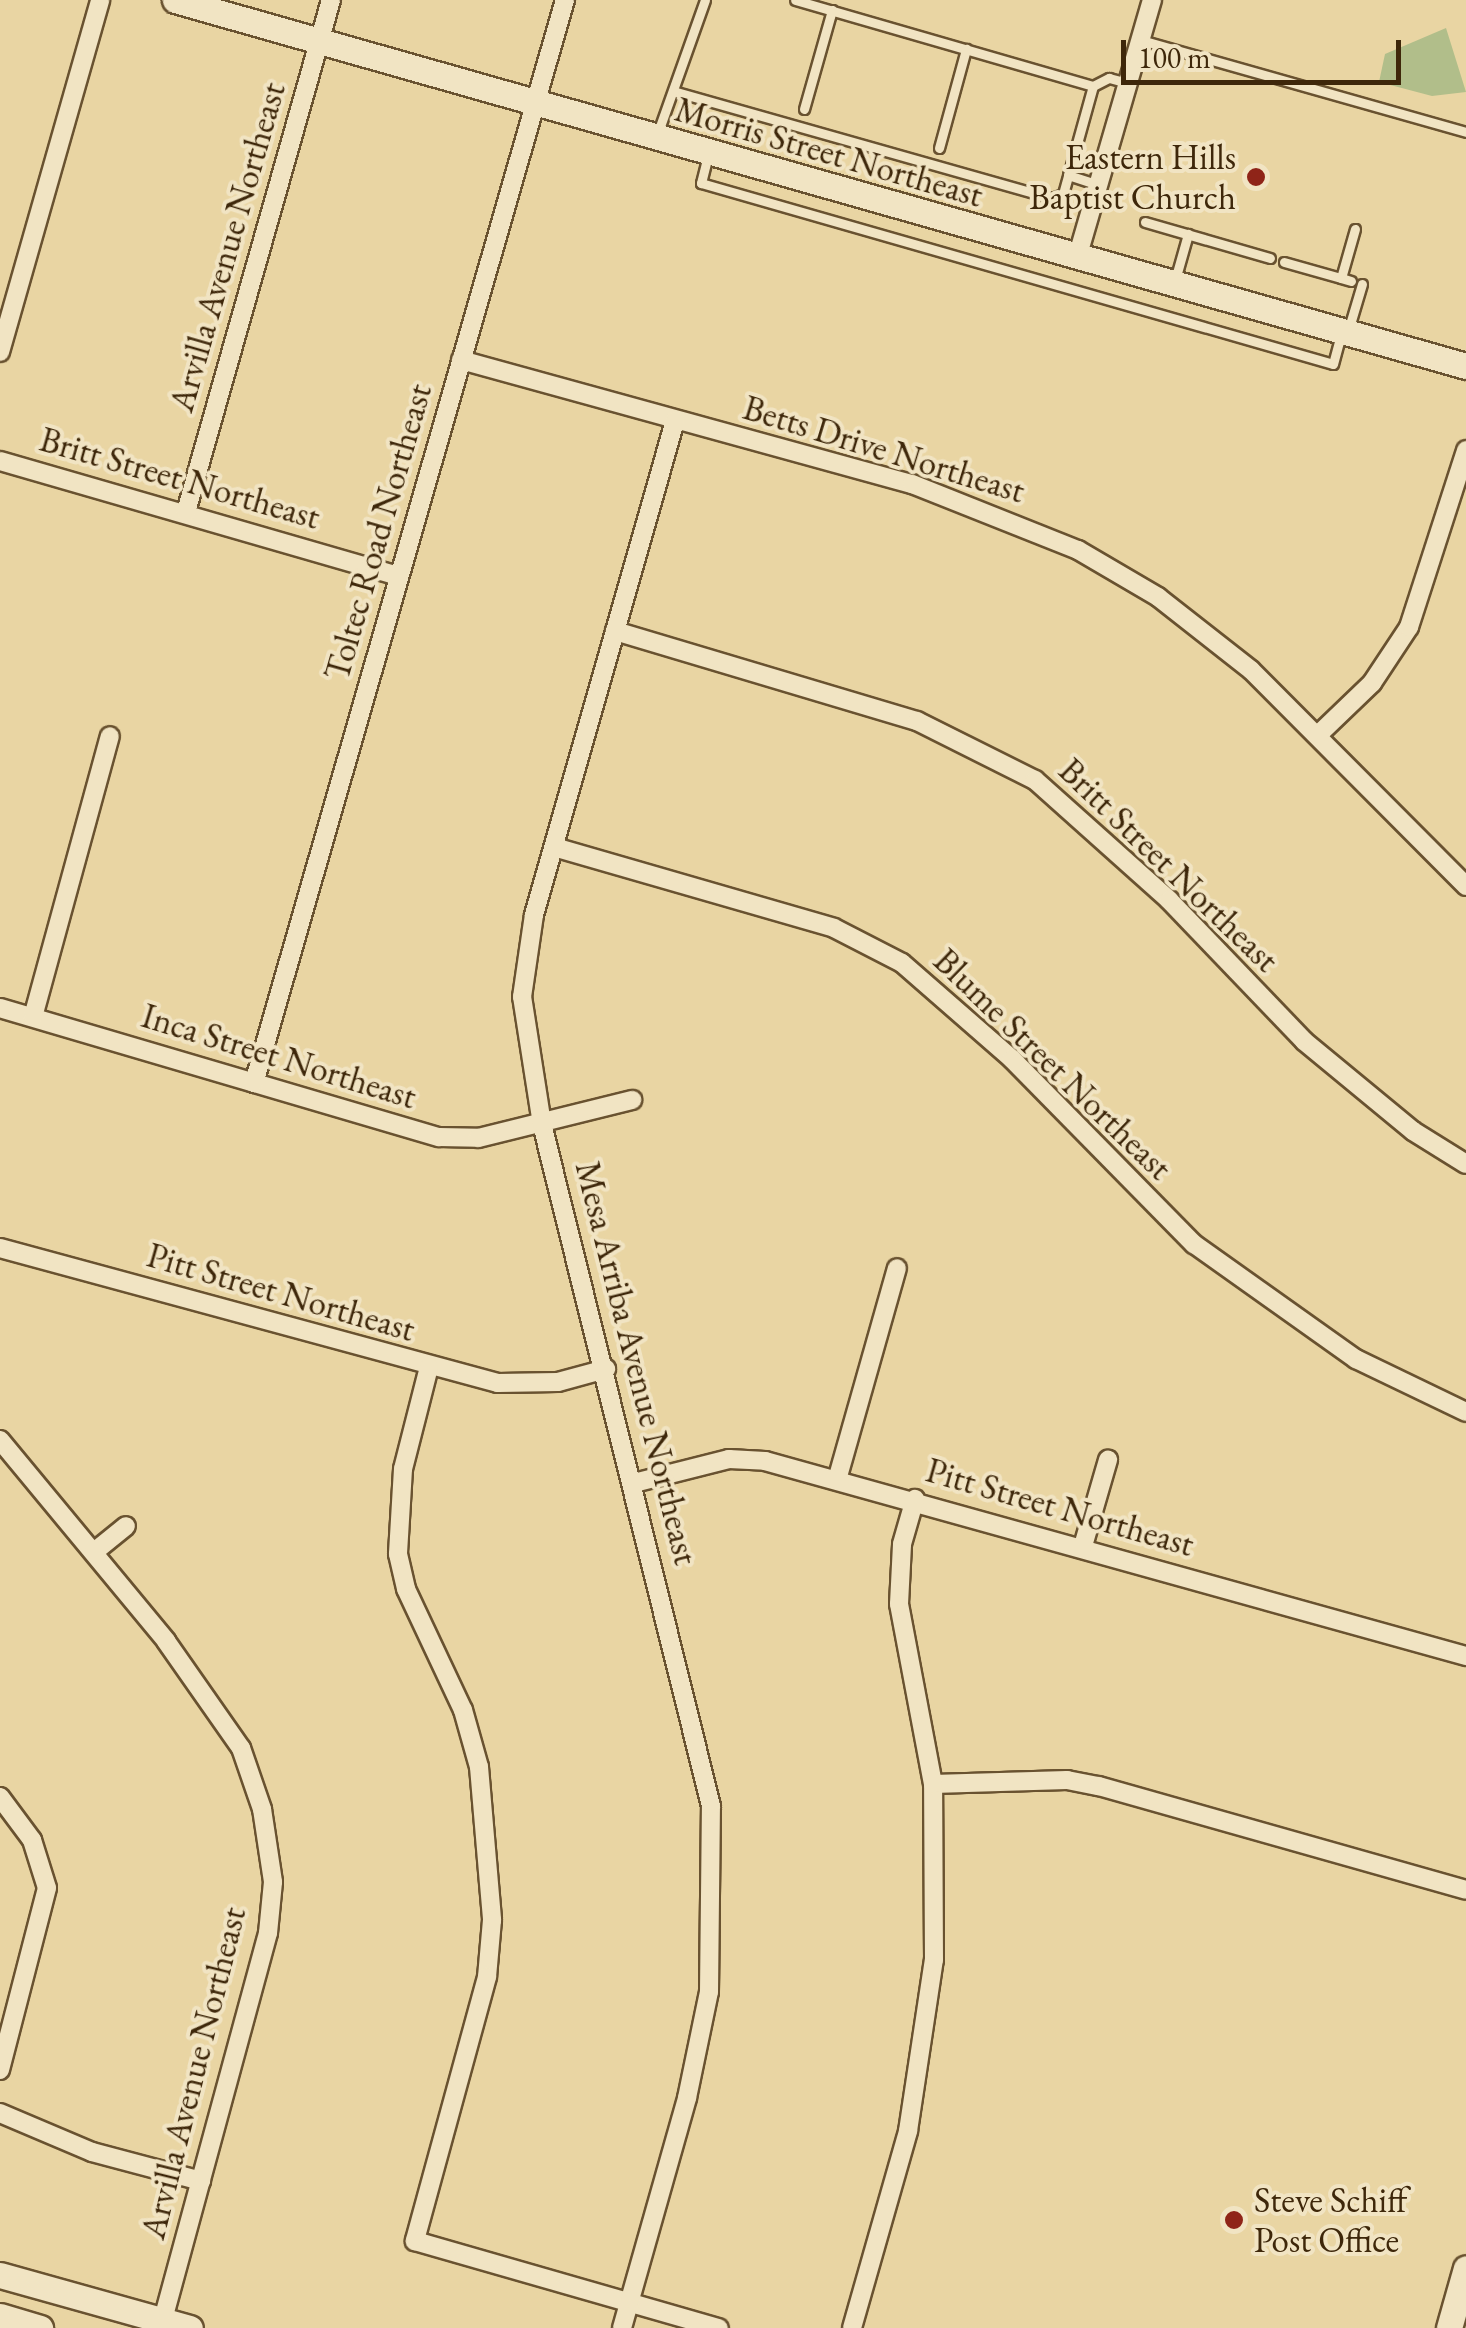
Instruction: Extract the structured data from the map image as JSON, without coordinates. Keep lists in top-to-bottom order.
{
  "streets": {
    "street": [
      "Morris Street Northeast",
      "Arvilla Avenue Northeast",
      "Betts Drive Northeast",
      "Britt Street Northeast",
      "Toltec Road Northeast",
      "Inca Street Northeast",
      "Blume Street Northeast",
      "Pitt Street Northeast",
      "Mesa Arriba Avenue Northeast"
    ]
  },
  "crossings": [
    ["Morris Street Northeast", "Arvilla Avenue Northeast"],
    ["Morris Street Northeast", "Toltec Road Northeast"],
    ["Arvilla Avenue Northeast", "Britt Street Northeast"],
    ["Betts Drive Northeast", "Toltec Road Northeast"],
    ["Betts Drive Northeast", "Mesa Arriba Avenue Northeast"],
    ["Britt Street Northeast", "Toltec Road Northeast"],
    ["Britt Street Northeast", "Mesa Arriba Avenue Northeast"],
    ["Toltec Road Northeast", "Inca Street Northeast"],
    ["Inca Street Northeast", "Mesa Arriba Avenue Northeast"],
    ["Blume Street Northeast", "Mesa Arriba Avenue Northeast"],
    ["Pitt Street Northeast", "Mesa Arriba Avenue Northeast"]
  ],
  "places": ["Eastern Hills Baptist Church", "Steve Schiff Post Office"],
  "scale_bar": "100 m"
}
